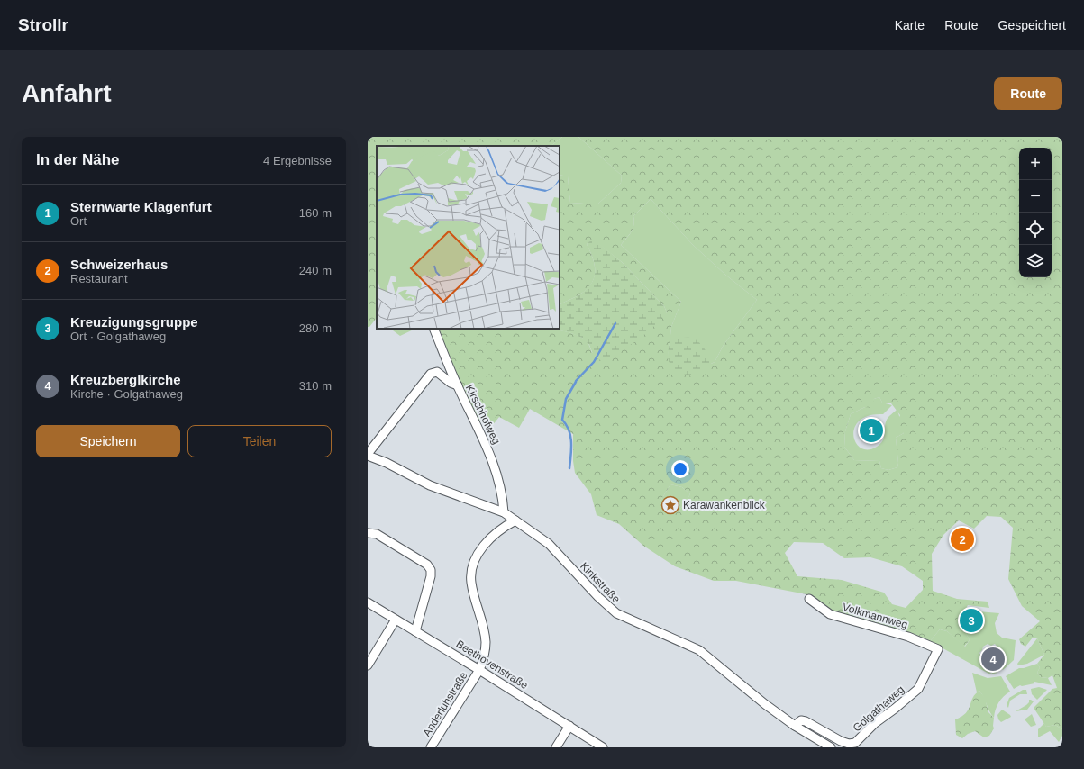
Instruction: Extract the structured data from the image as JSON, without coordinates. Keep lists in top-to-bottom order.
{
  "streets": {
    "street": [
      "Kirschhofweg",
      "Kinkstraße",
      "Volkmannweg",
      "Beethovenstraße",
      "Anderluhstraße",
      "Golgathaweg"
    ]
  },
  "crossings": [
    ["Kirschhofweg", "Kinkstraße"],
    ["Kinkstraße", "Anderluhstraße"],
    ["Kinkstraße", "Golgathaweg"],
    ["Volkmannweg", "Golgathaweg"],
    ["Beethovenstraße", "Anderluhstraße"]
  ],
  "places": {
    "place": ["Karawankenblick"]
  },
  "page": {
    "header": "Strollr",
    "nav": ["Karte", "Route", "Gespeichert"],
    "buttons": [
      "Route",
      ["Speichern", "Teilen"]
    ],
    "title": "Anfahrt",
    "heading": ["In der Nähe", "4 Ergebnisse"],
    "map_buttons": ["+", "−"],
    "list": [
      {
        "mark": "1",
        "name": "Sternwarte Klagenfurt",
        "note": "Ort",
        "value": "160 m"
      },
      {
        "mark": "2",
        "name": "Schweizerhaus",
        "note": "Restaurant",
        "value": "240 m"
      },
      {
        "mark": "3",
        "name": "Kreuzigungsgruppe",
        "note": "Ort · Golgathaweg",
        "value": "280 m"
      },
      {
        "mark": "4",
        "name": "Kreuzberglkirche",
        "note": "Kirche · Golgathaweg",
        "value": "310 m"
      }
    ],
    "pins": [
      "1",
      "2",
      "3",
      "4"
    ]
  }
}
